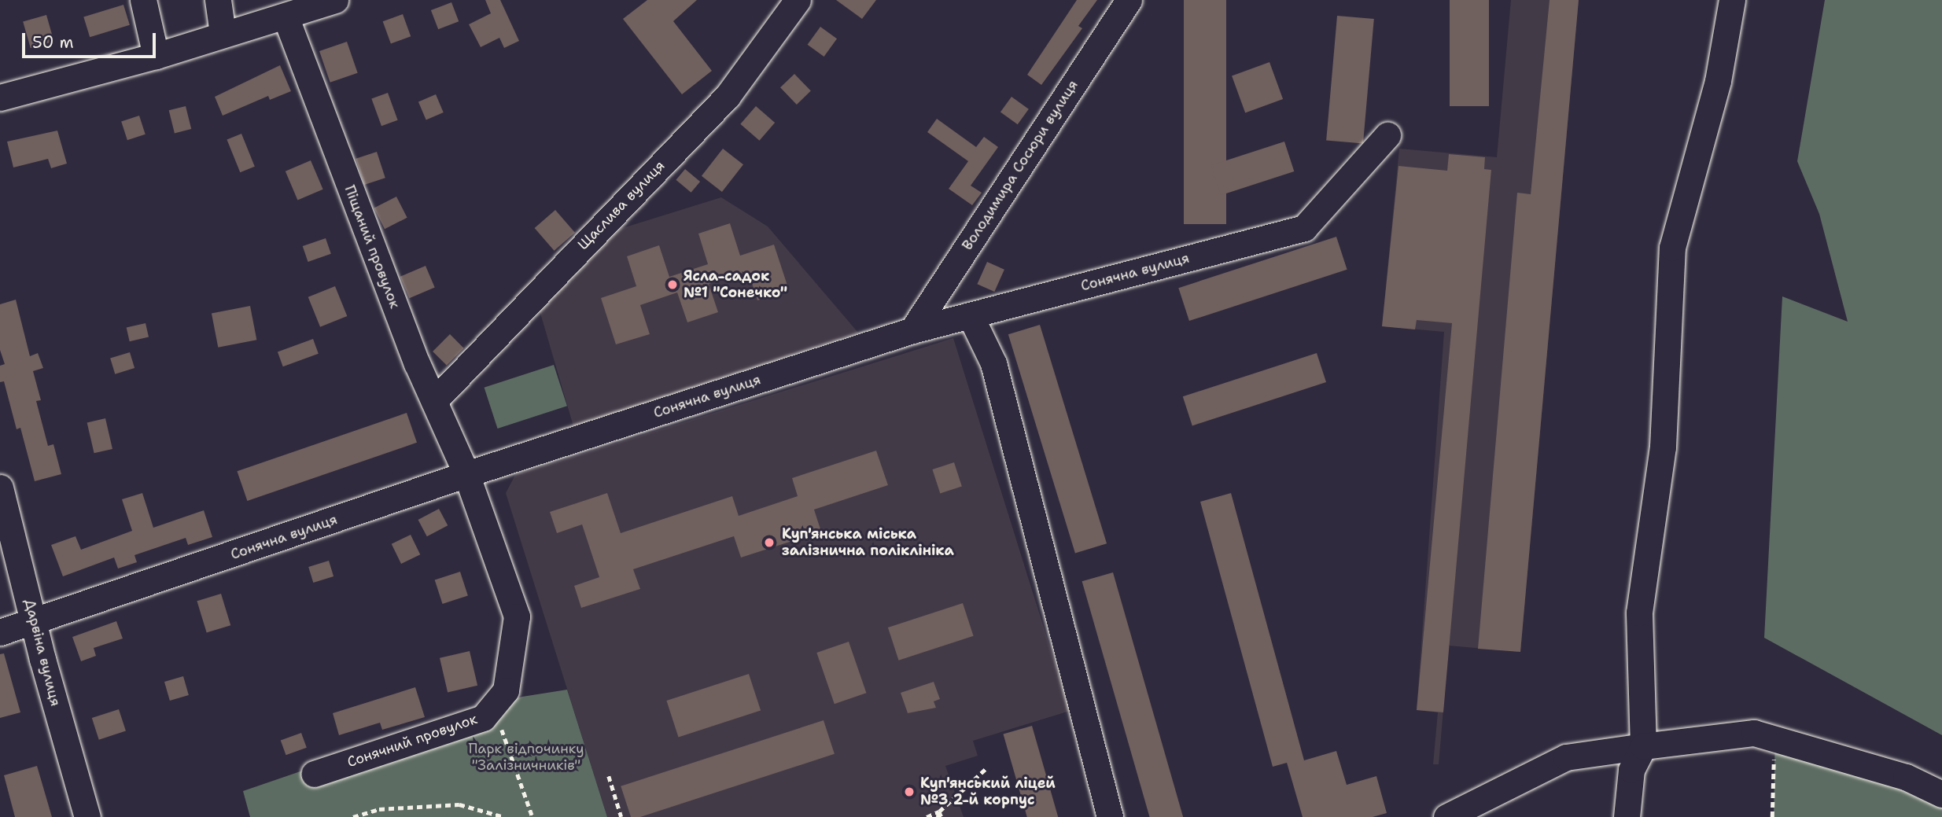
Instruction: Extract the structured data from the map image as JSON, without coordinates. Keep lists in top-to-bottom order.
{
  "streets": {
    "street": [
      "Володимира Сосюри вулиця",
      "Щаслива вулиця",
      "Піщаний провулок",
      "Сонячна вулиця",
      "Дарвіна вулиця",
      "Сонячний провулок"
    ]
  },
  "crossings": [
    ["Володимира Сосюри вулиця", "Сонячна вулиця"],
    ["Щаслива вулиця", "Піщаний провулок"],
    ["Піщаний провулок", "Сонячна вулиця"],
    ["Піщаний провулок", "Сонячний провулок"],
    ["Сонячна вулиця", "Дарвіна вулиця"],
    ["Сонячна вулиця", "Сонячний провулок"]
  ],
  "parks": ["Парк відпочинку \"Залізничників\""],
  "places": ["Ясла-садок №1 \"Сонечко\"", "Куп'янська міська залізнична поліклініка", "Куп'янський ліцей №3 2-й корпус"],
  "scale_bar": "50 m"
}
